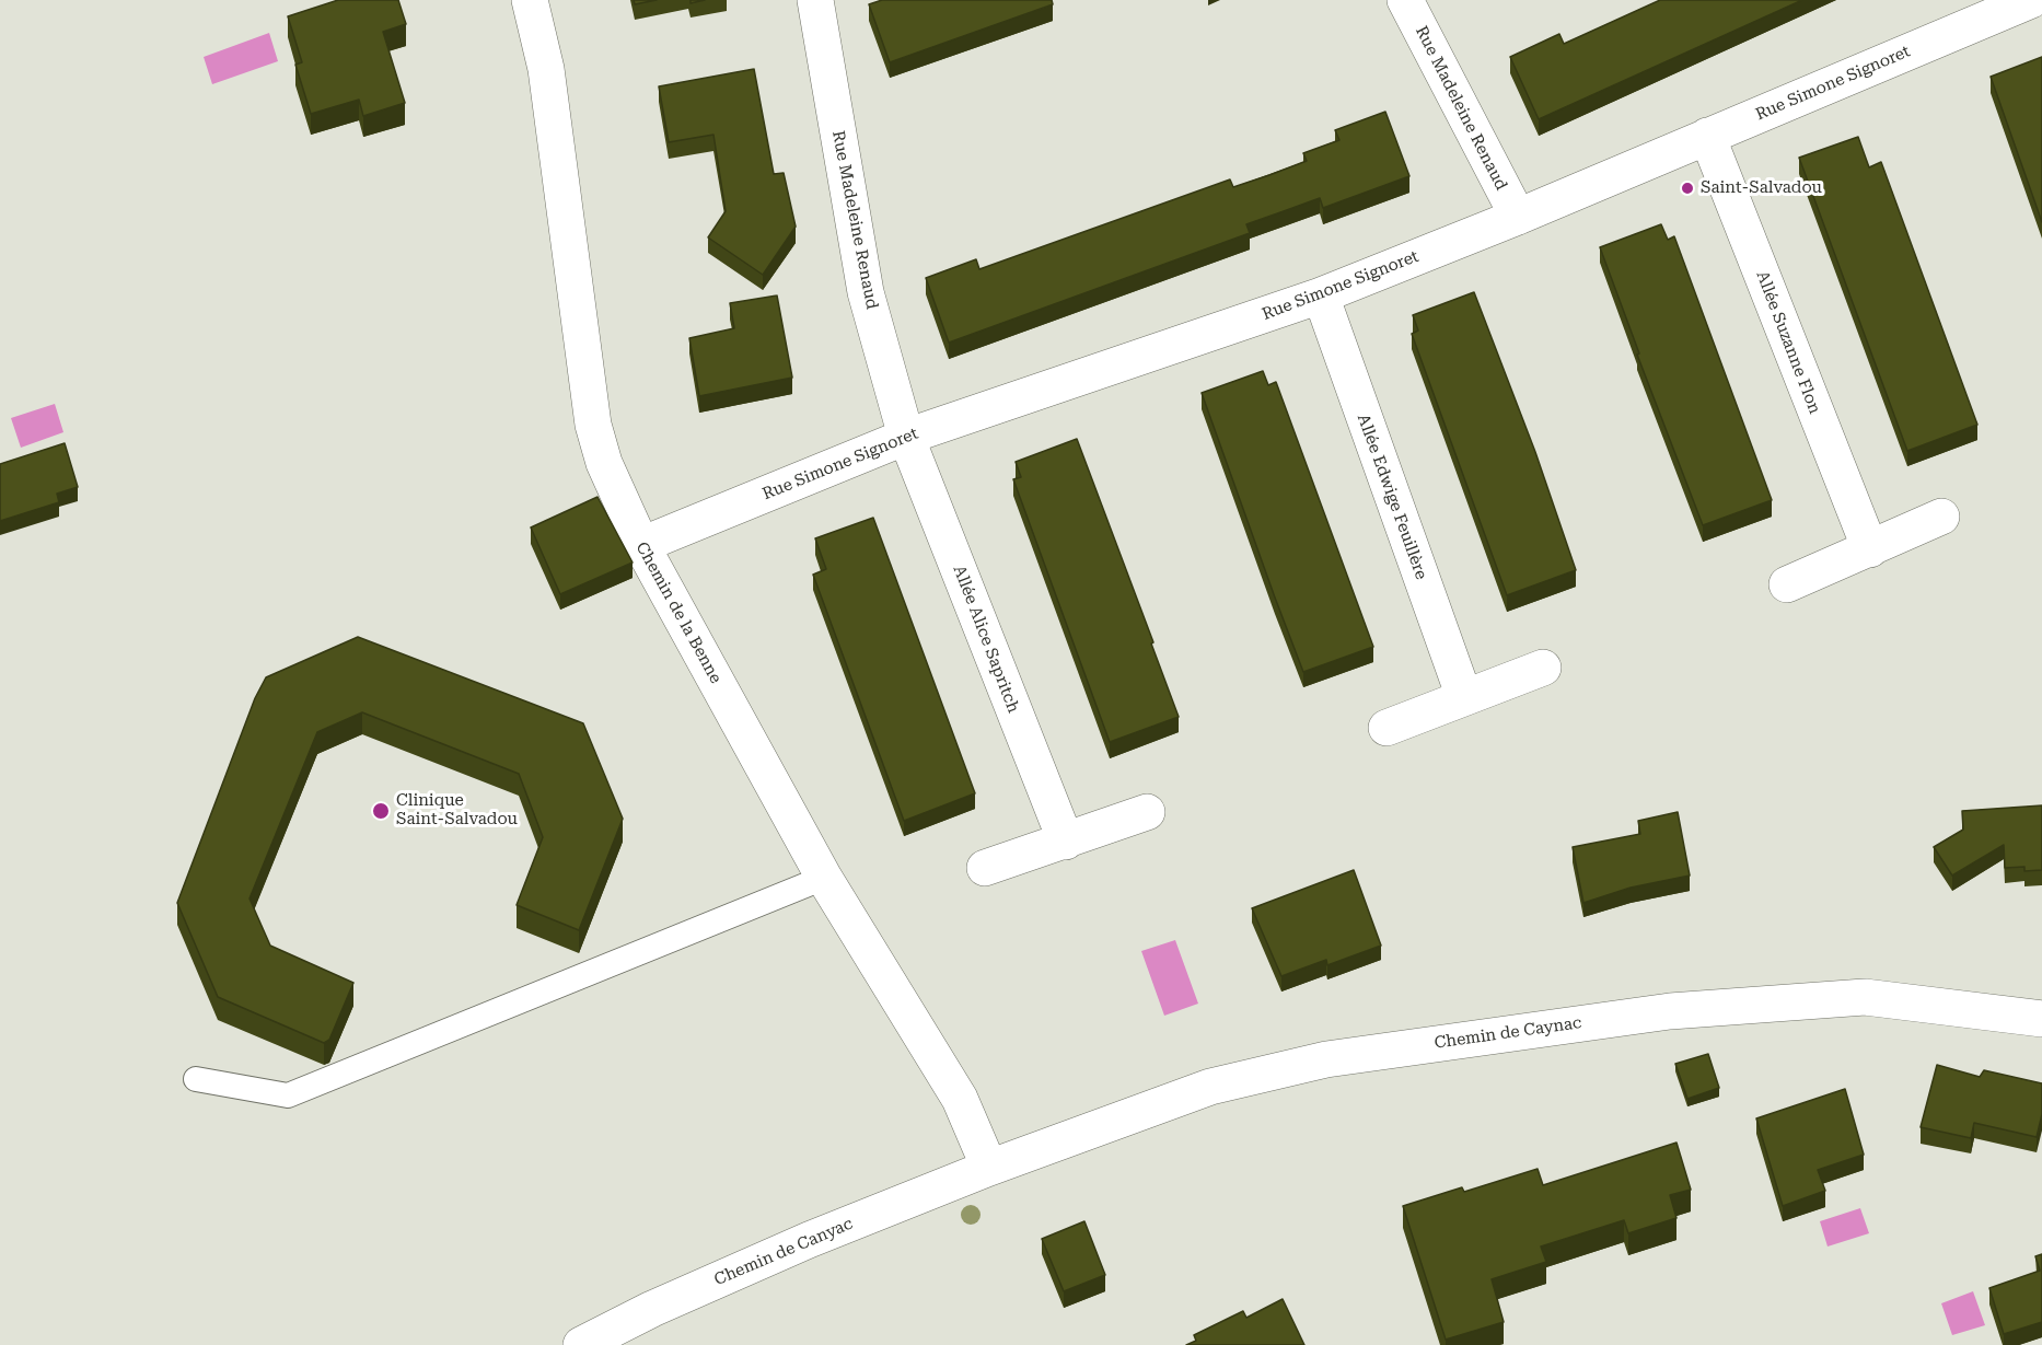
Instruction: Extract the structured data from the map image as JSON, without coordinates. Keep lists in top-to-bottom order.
{
  "streets": {
    "street": [
      "Rue Simone Signoret",
      "Rue Madeleine Renaud",
      "Allée Suzanne Flon",
      "Allée Edwige Feuillère",
      "Chemin de la Benne",
      "Allée Alice Sapritch",
      "Chemin de Caynac",
      "Chemin de Canyac"
    ]
  },
  "crossings": [
    ["Rue Simone Signoret", "Rue Madeleine Renaud"],
    ["Rue Simone Signoret", "Allée Suzanne Flon"],
    ["Rue Simone Signoret", "Allée Edwige Feuillère"],
    ["Rue Simone Signoret", "Chemin de la Benne"],
    ["Rue Simone Signoret", "Allée Alice Sapritch"],
    ["Rue Madeleine Renaud", "Allée Alice Sapritch"],
    ["Chemin de la Benne", "Chemin de Caynac"],
    ["Chemin de la Benne", "Chemin de Canyac"],
    ["Chemin de Caynac", "Chemin de Canyac"]
  ],
  "places": ["Saint-Salvadou", "Clinique Saint-Salvadou"]
}
